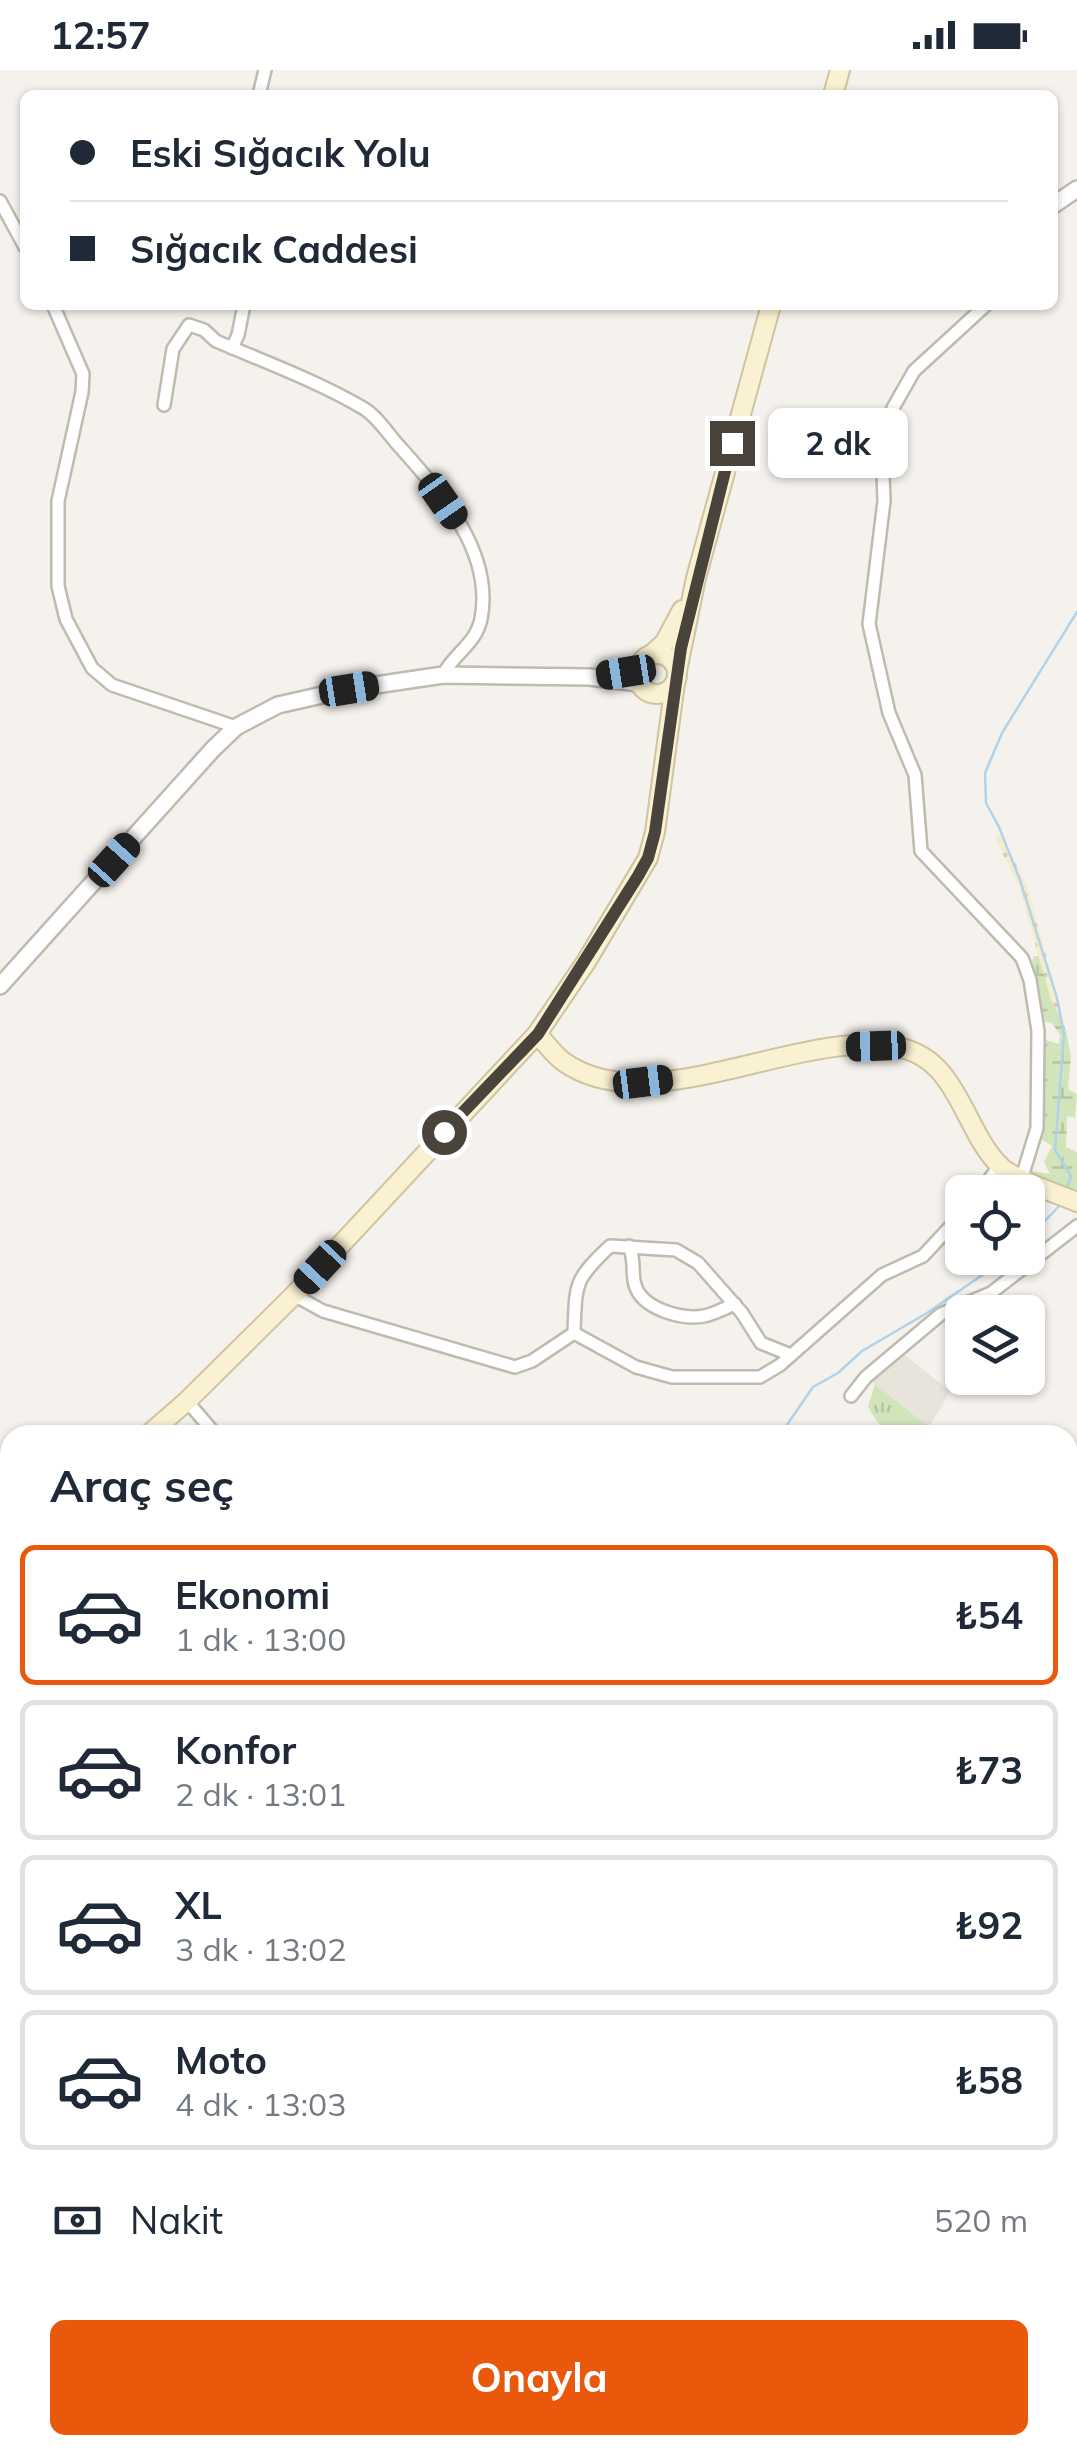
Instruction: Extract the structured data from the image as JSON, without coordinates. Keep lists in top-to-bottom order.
{
  "page": {
    "status": "12:57",
    "banner": ["Eski Sığacık Yolu", "Sığacık Caddesi"],
    "bubble": "2 dk",
    "heading": "Araç seç",
    "list": [
      {
        "name": "Ekonomi",
        "note": "1 dk · 13:00",
        "value": "₺54"
      },
      {
        "name": "Konfor",
        "note": "2 dk · 13:01",
        "value": "₺73"
      },
      {
        "name": "XL",
        "note": "3 dk · 13:02",
        "value": "₺92"
      },
      {
        "name": "Moto",
        "note": "4 dk · 13:03",
        "value": "₺58"
      }
    ],
    "pay": ["Nakit", "520 m"],
    "buttons": "Onayla"
  }
}
